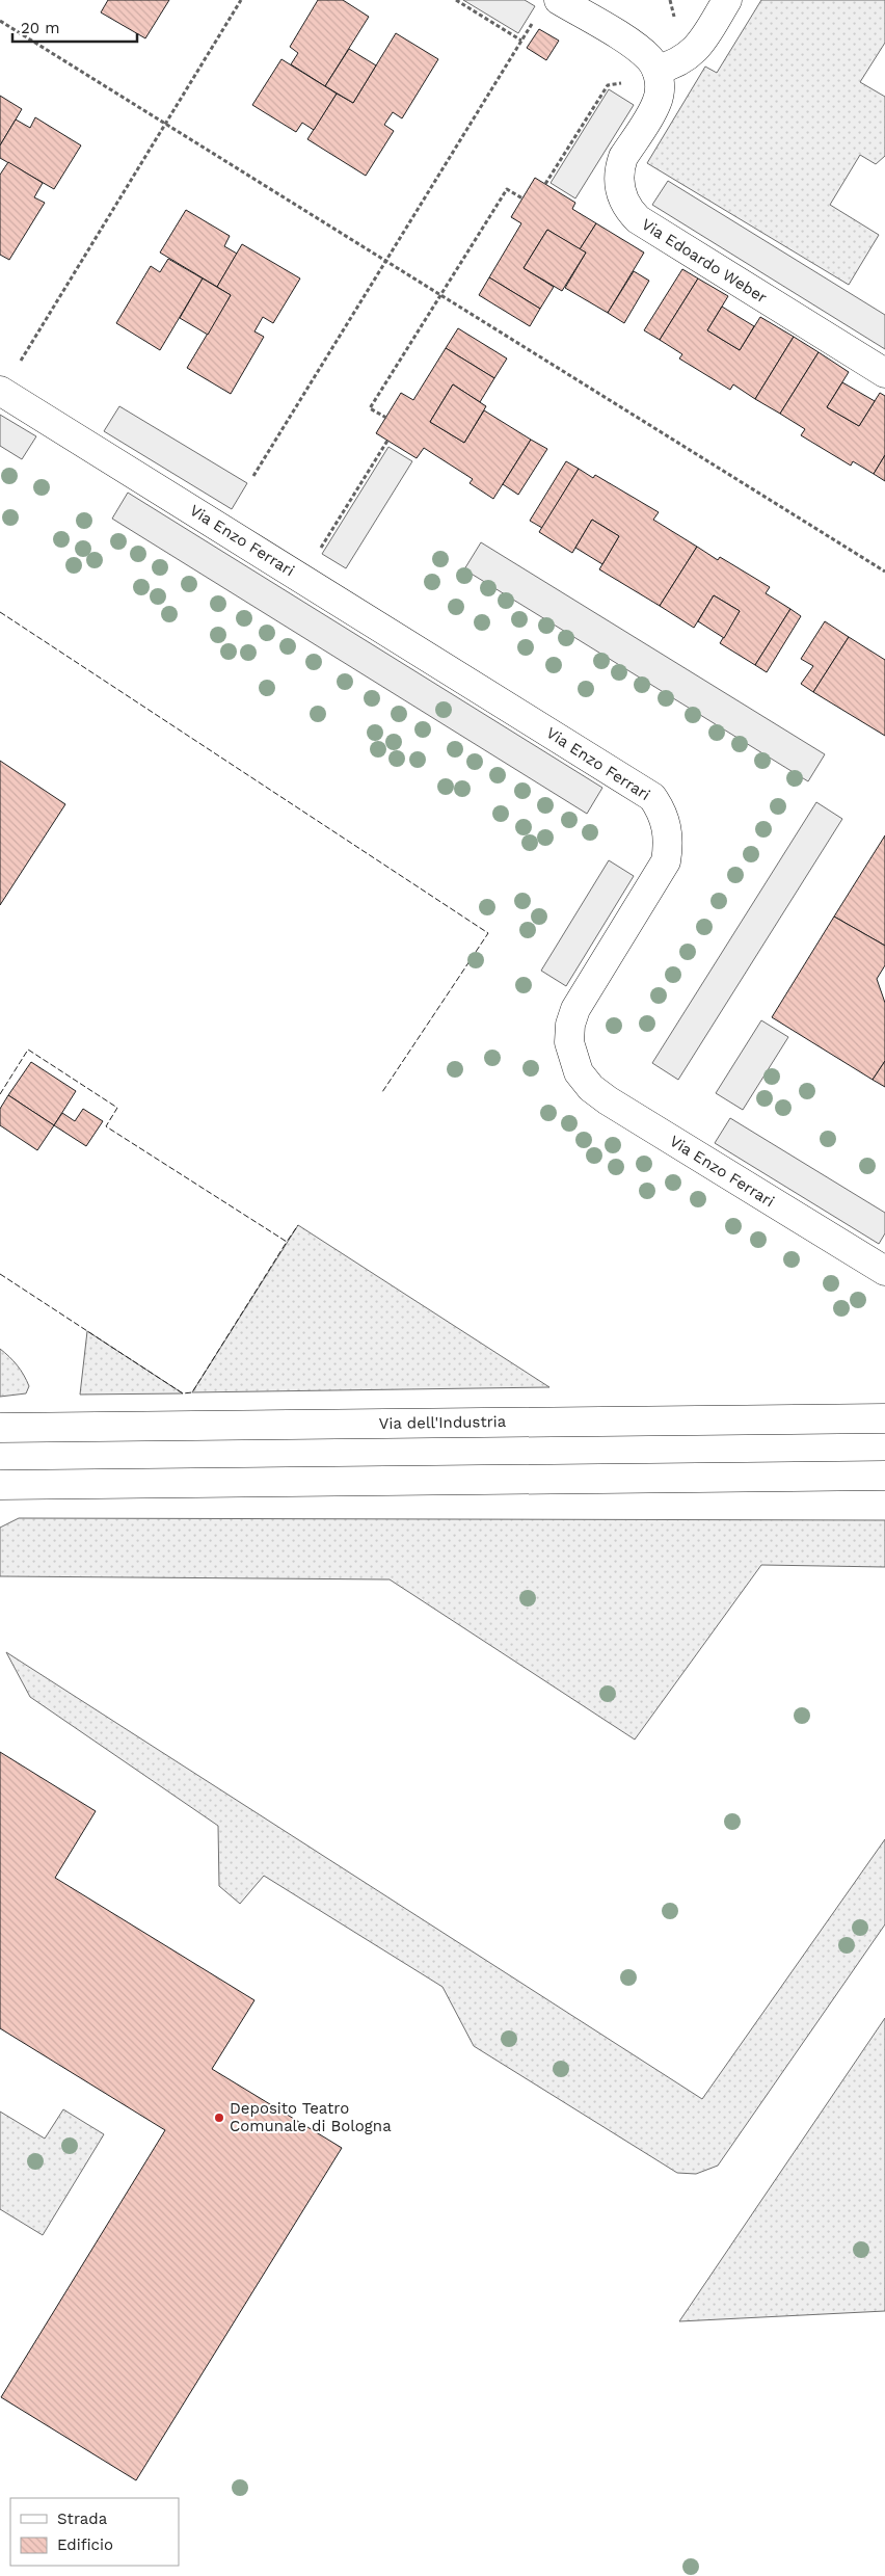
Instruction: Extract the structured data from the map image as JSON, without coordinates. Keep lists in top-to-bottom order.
{
  "streets": {
    "street": ["Via Edoardo Weber", "Via Enzo Ferrari", "Via dell'Industria"]
  },
  "places": ["Deposito Teatro Comunale di Bologna"],
  "legend": ["Strada", "Edificio"],
  "scale_bar": "20 m"
}
